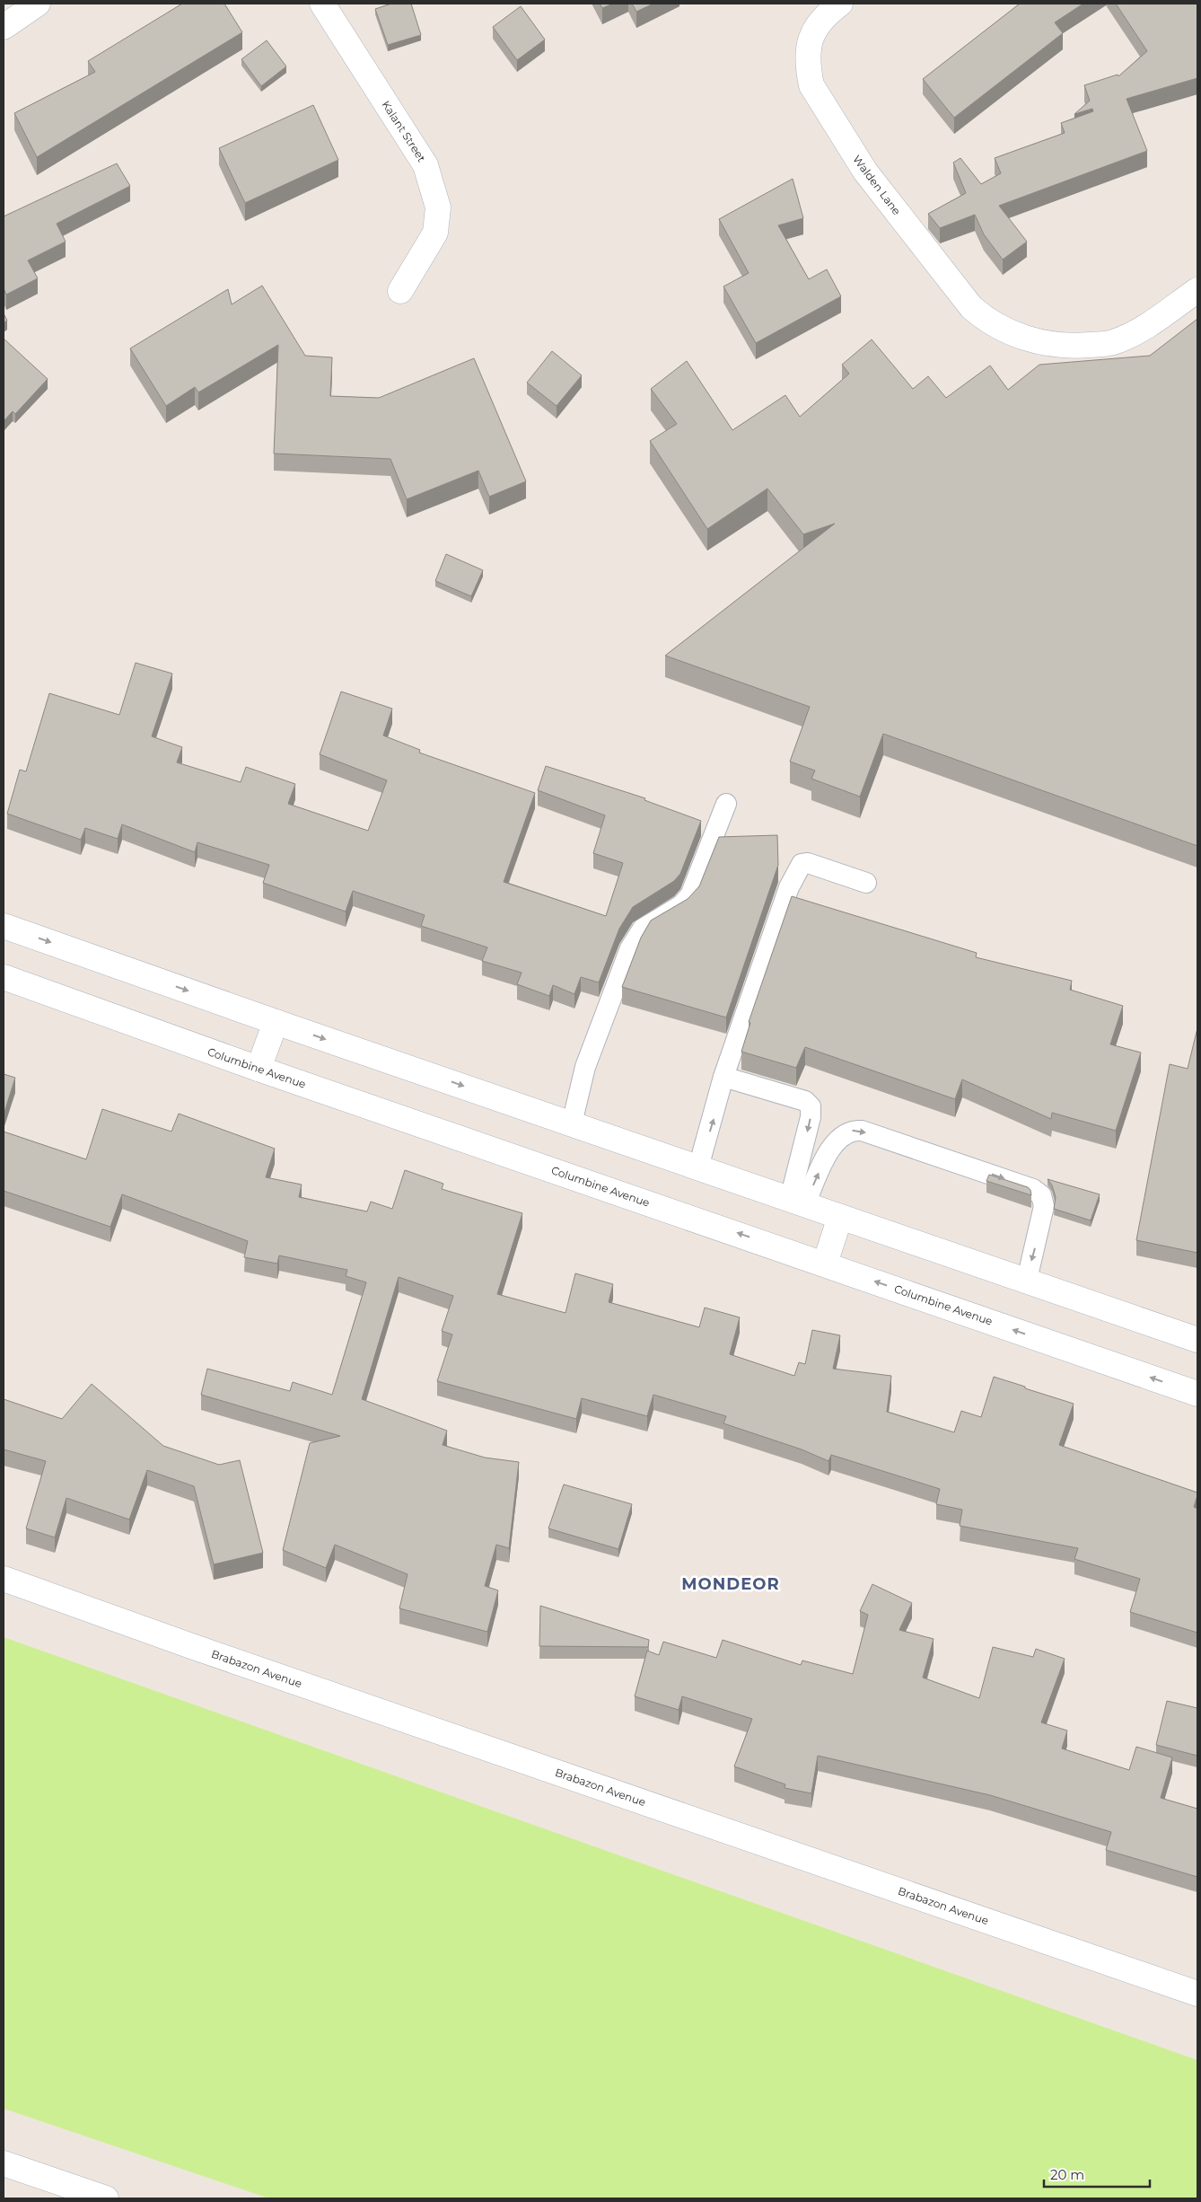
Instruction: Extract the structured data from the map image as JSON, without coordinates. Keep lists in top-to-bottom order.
{
  "streets": {
    "main road": [
      "Kalant Street",
      "Walden Lane",
      "Columbine Avenue",
      "Brabazon Avenue"
    ]
  },
  "districts": ["MONDEOR"],
  "scale_bar": "20 m"
}
